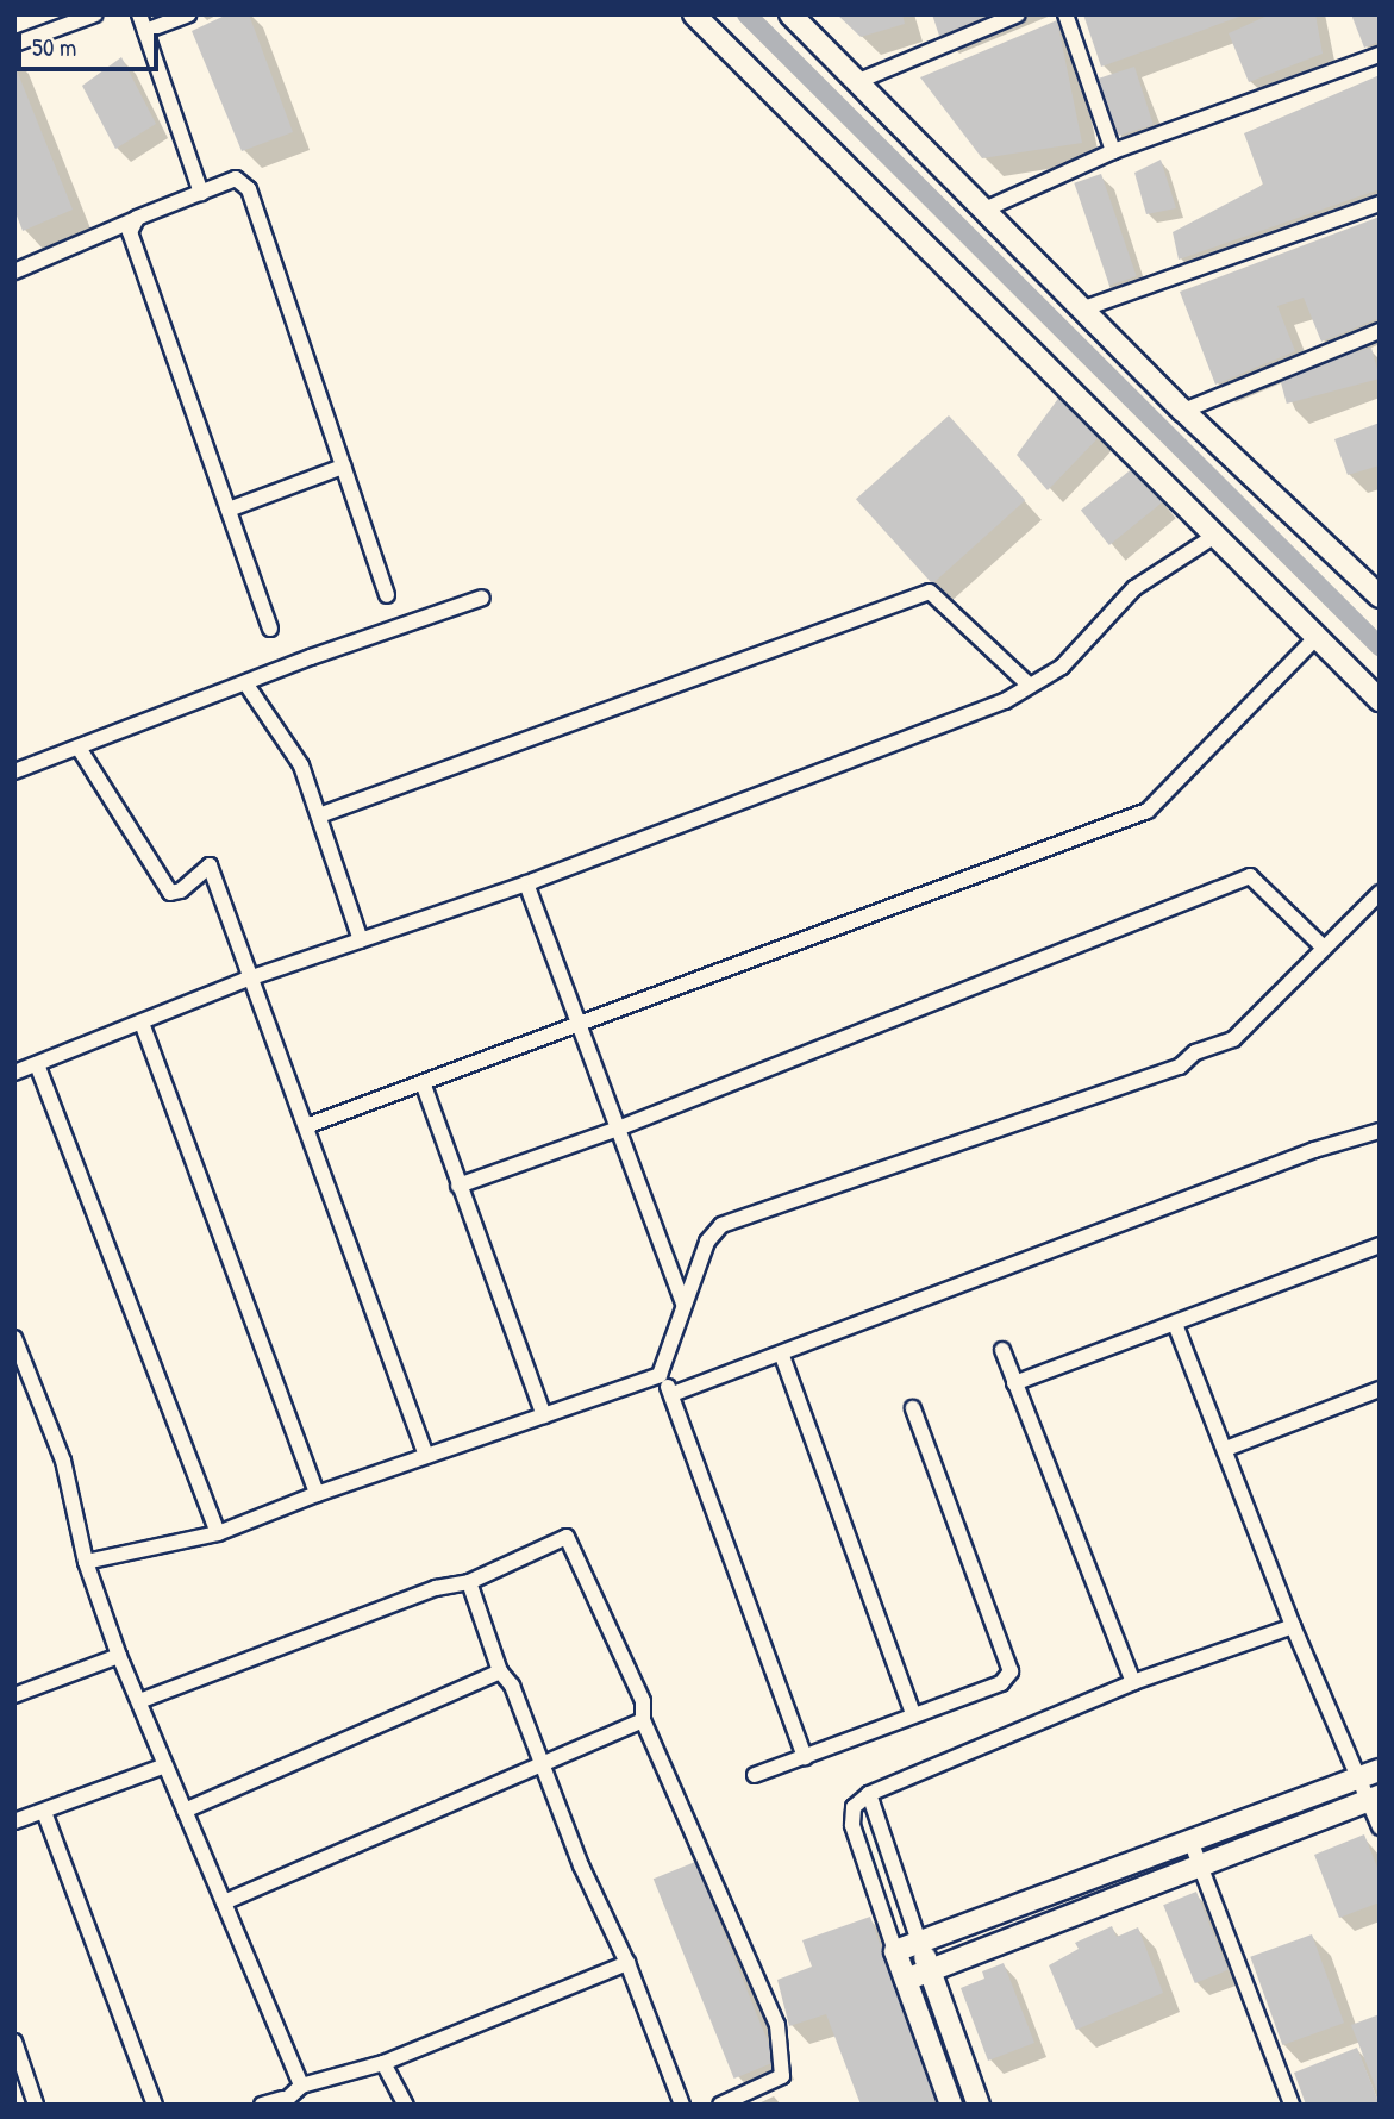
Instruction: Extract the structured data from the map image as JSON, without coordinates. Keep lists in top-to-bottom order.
{
  "scale_bar": "50 m"
}
